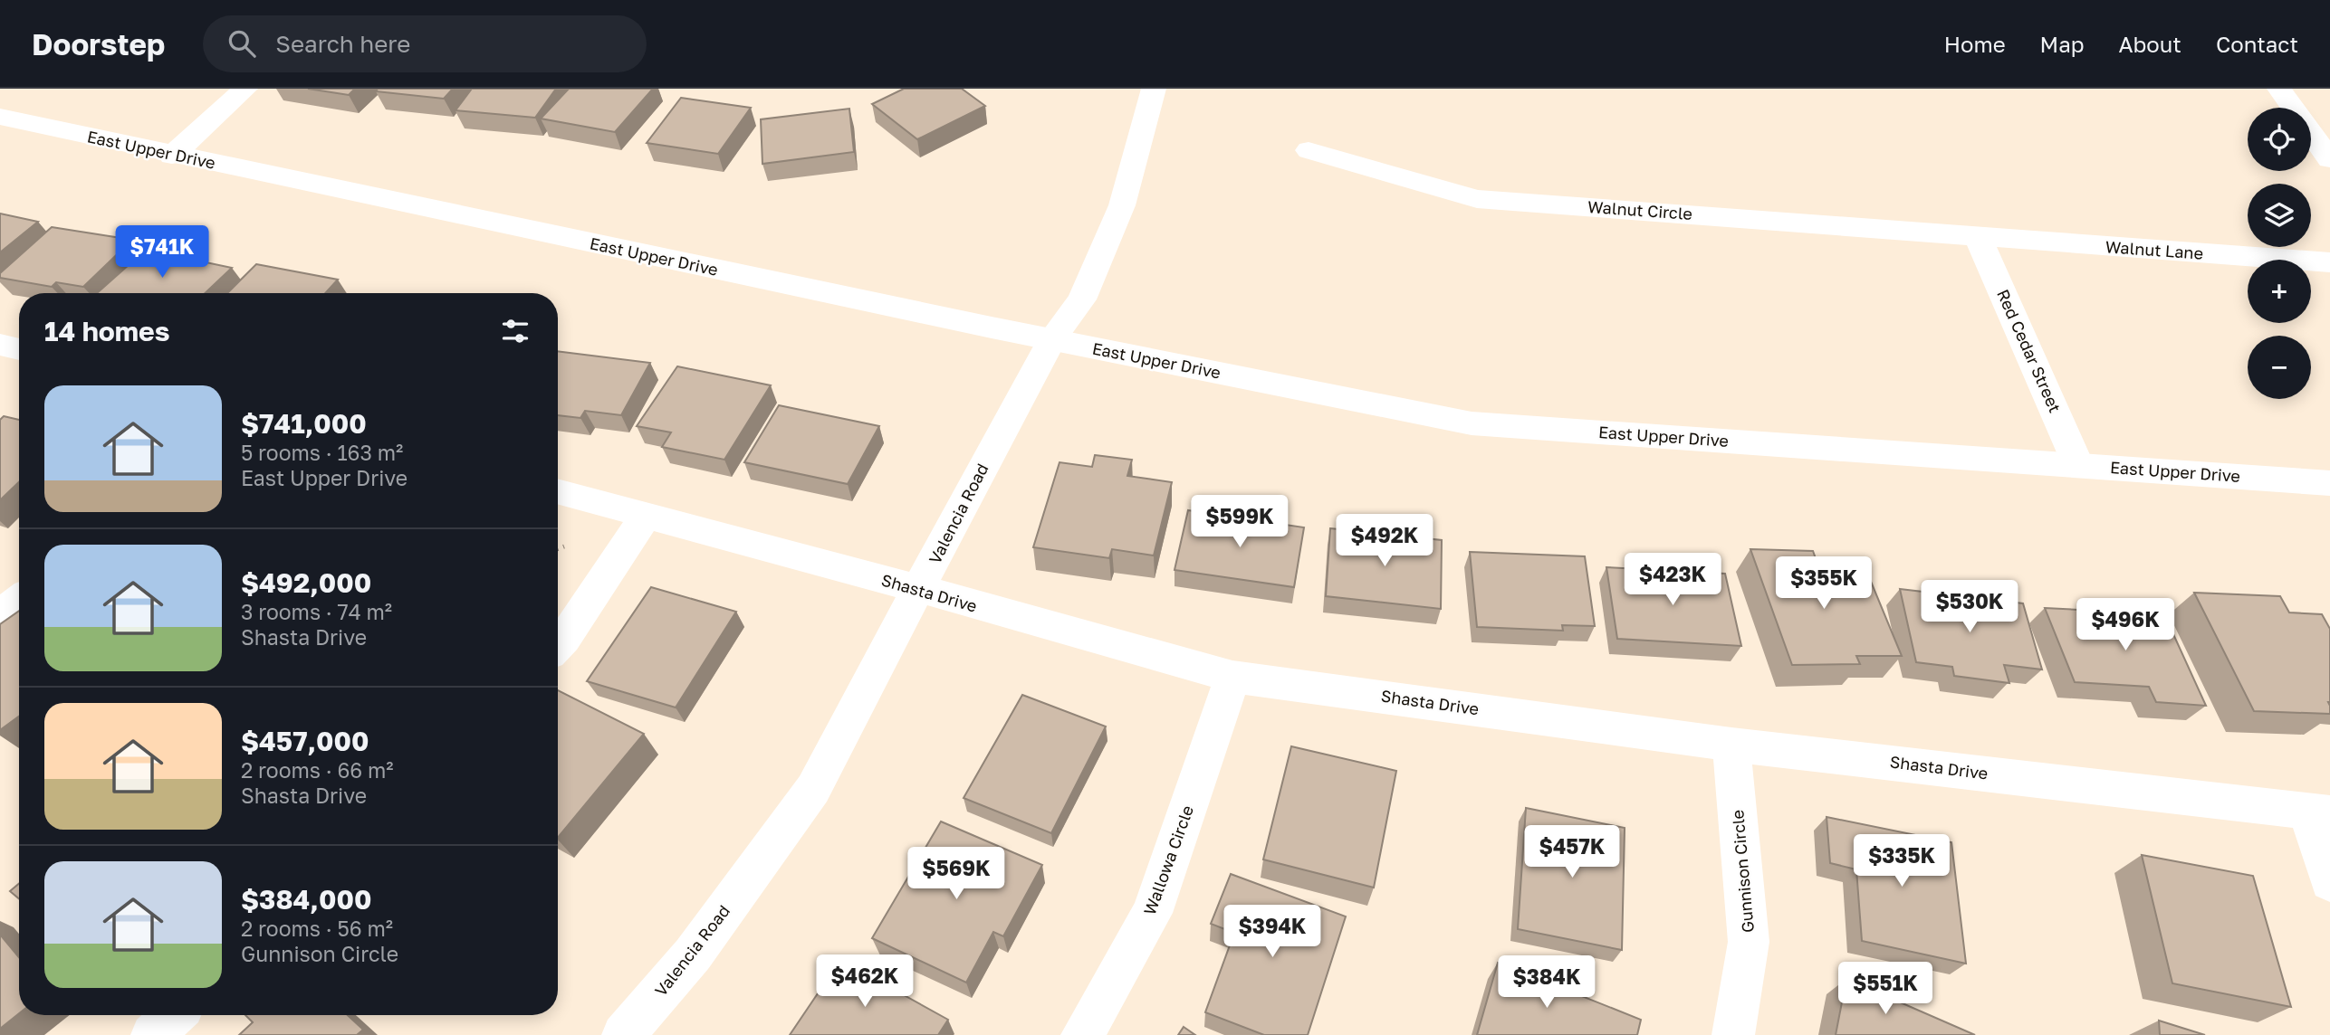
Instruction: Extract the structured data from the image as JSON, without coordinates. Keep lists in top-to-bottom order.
{
  "streets": {
    "street": [
      "East Upper Drive",
      "Walnut Circle",
      "Walnut Lane",
      "Red Cedar Street",
      "Valencia Road",
      "Shasta Drive",
      "Wallowa Circle",
      "Gunnison Circle"
    ]
  },
  "crossings": [
    ["East Upper Drive", "Red Cedar Street"],
    ["East Upper Drive", "Valencia Road"],
    ["Walnut Circle", "Walnut Lane"],
    ["Walnut Circle", "Red Cedar Street"],
    ["Walnut Lane", "Red Cedar Street"],
    ["Valencia Road", "Shasta Drive"],
    ["Shasta Drive", "Wallowa Circle"],
    ["Shasta Drive", "Gunnison Circle"]
  ],
  "page": {
    "header": "Doorstep",
    "search": "Search here",
    "nav": [
      "Home",
      "Map",
      "About",
      "Contact"
    ],
    "map_buttons": ["+", "−"],
    "price": [
      "$741K",
      "$599K",
      "$492K",
      "$423K",
      "$355K",
      "$530K",
      "$496K",
      "$457K",
      "$335K",
      "$569K",
      "$394K",
      "$462K",
      "$384K",
      "$551K"
    ],
    "heading": "14 homes",
    "list": [
      {
        "name": "$741,000",
        "note": "5 rooms · 163 m² · East Upper Drive"
      },
      {
        "name": "$492,000",
        "note": "3 rooms · 74 m² · Shasta Drive"
      },
      {
        "name": "$457,000",
        "note": "2 rooms · 66 m² · Shasta Drive"
      },
      {
        "name": "$384,000",
        "note": "2 rooms · 56 m² · Gunnison Circle"
      }
    ]
  }
}
